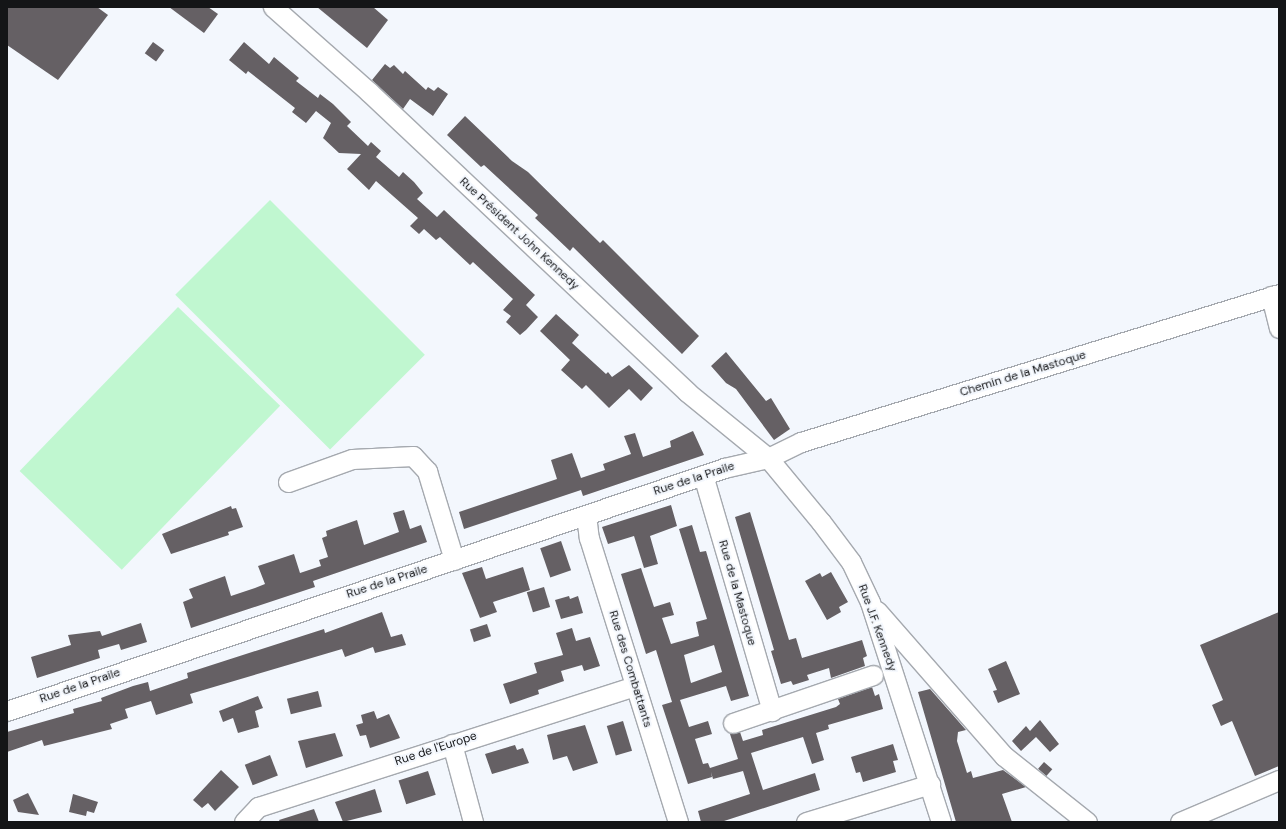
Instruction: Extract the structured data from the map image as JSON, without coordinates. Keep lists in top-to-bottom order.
{
  "streets": {
    "street": [
      "Rue Président John Kennedy",
      "Chemin de la Mastoque",
      "Rue de la Praile",
      "Rue de la Mastoque",
      "Rue J.F. Kennedy",
      "Rue des Combattants",
      "Rue de l'Europe"
    ]
  },
  "crossings": [
    ["Rue Président John Kennedy", "Chemin de la Mastoque"],
    ["Rue Président John Kennedy", "Rue de la Praile"],
    ["Rue Président John Kennedy", "Rue J.F. Kennedy"],
    ["Chemin de la Mastoque", "Rue de la Praile"],
    ["Chemin de la Mastoque", "Rue J.F. Kennedy"],
    ["Rue de la Praile", "Rue de la Mastoque"],
    ["Rue de la Praile", "Rue J.F. Kennedy"],
    ["Rue de la Praile", "Rue des Combattants"],
    ["Rue des Combattants", "Rue de l'Europe"]
  ]
}
